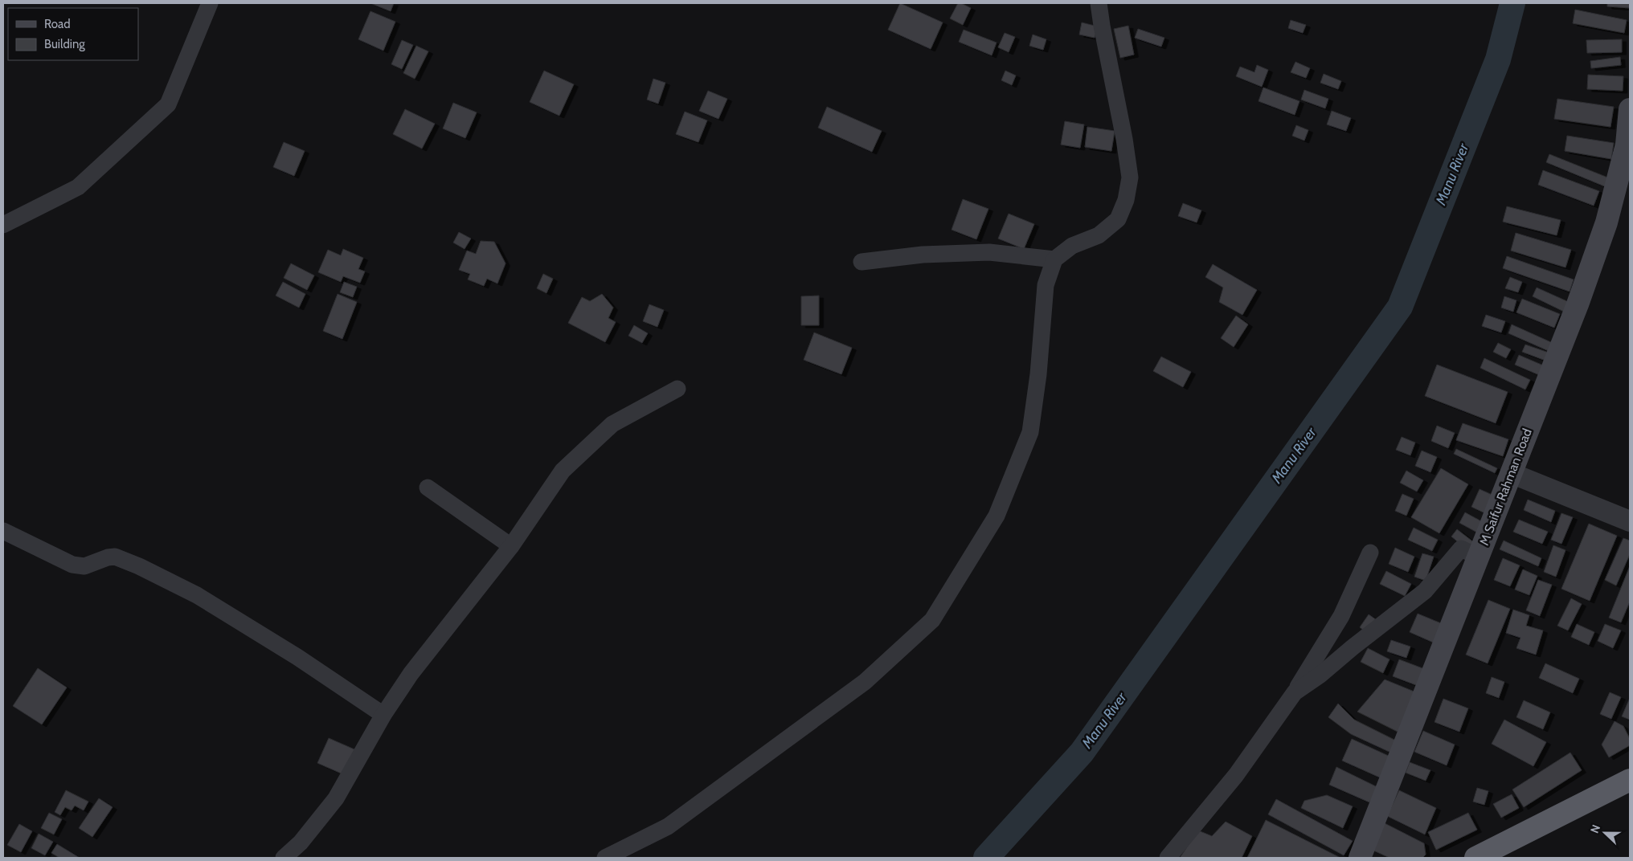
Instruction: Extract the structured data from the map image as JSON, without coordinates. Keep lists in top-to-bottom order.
{
  "streets": {
    "main road": ["M Saifur Rahman Road"]
  },
  "water": ["Manu River"],
  "legend": ["Road", "Building"],
  "north": "left"
}
